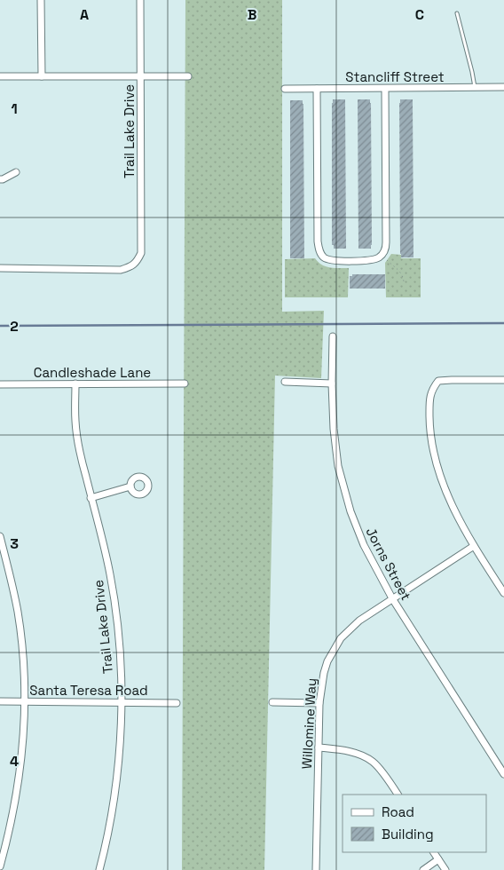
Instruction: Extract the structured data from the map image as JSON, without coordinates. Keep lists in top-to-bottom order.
{
  "streets": {
    "street": [
      "Stancliff Street",
      "Trail Lake Drive",
      "Candleshade Lane",
      "Jorns Street",
      "Santa Teresa Road",
      "Willomine Way"
    ]
  },
  "crossings": [
    ["Trail Lake Drive", "Candleshade Lane"],
    ["Trail Lake Drive", "Santa Teresa Road"],
    ["Jorns Street", "Willomine Way"]
  ],
  "legend": ["Road", "Building"],
  "grid": {
    "columns": ["A", "B", "C"],
    "rows": [
      "1",
      "2",
      "3",
      "4"
    ]
  }
}
